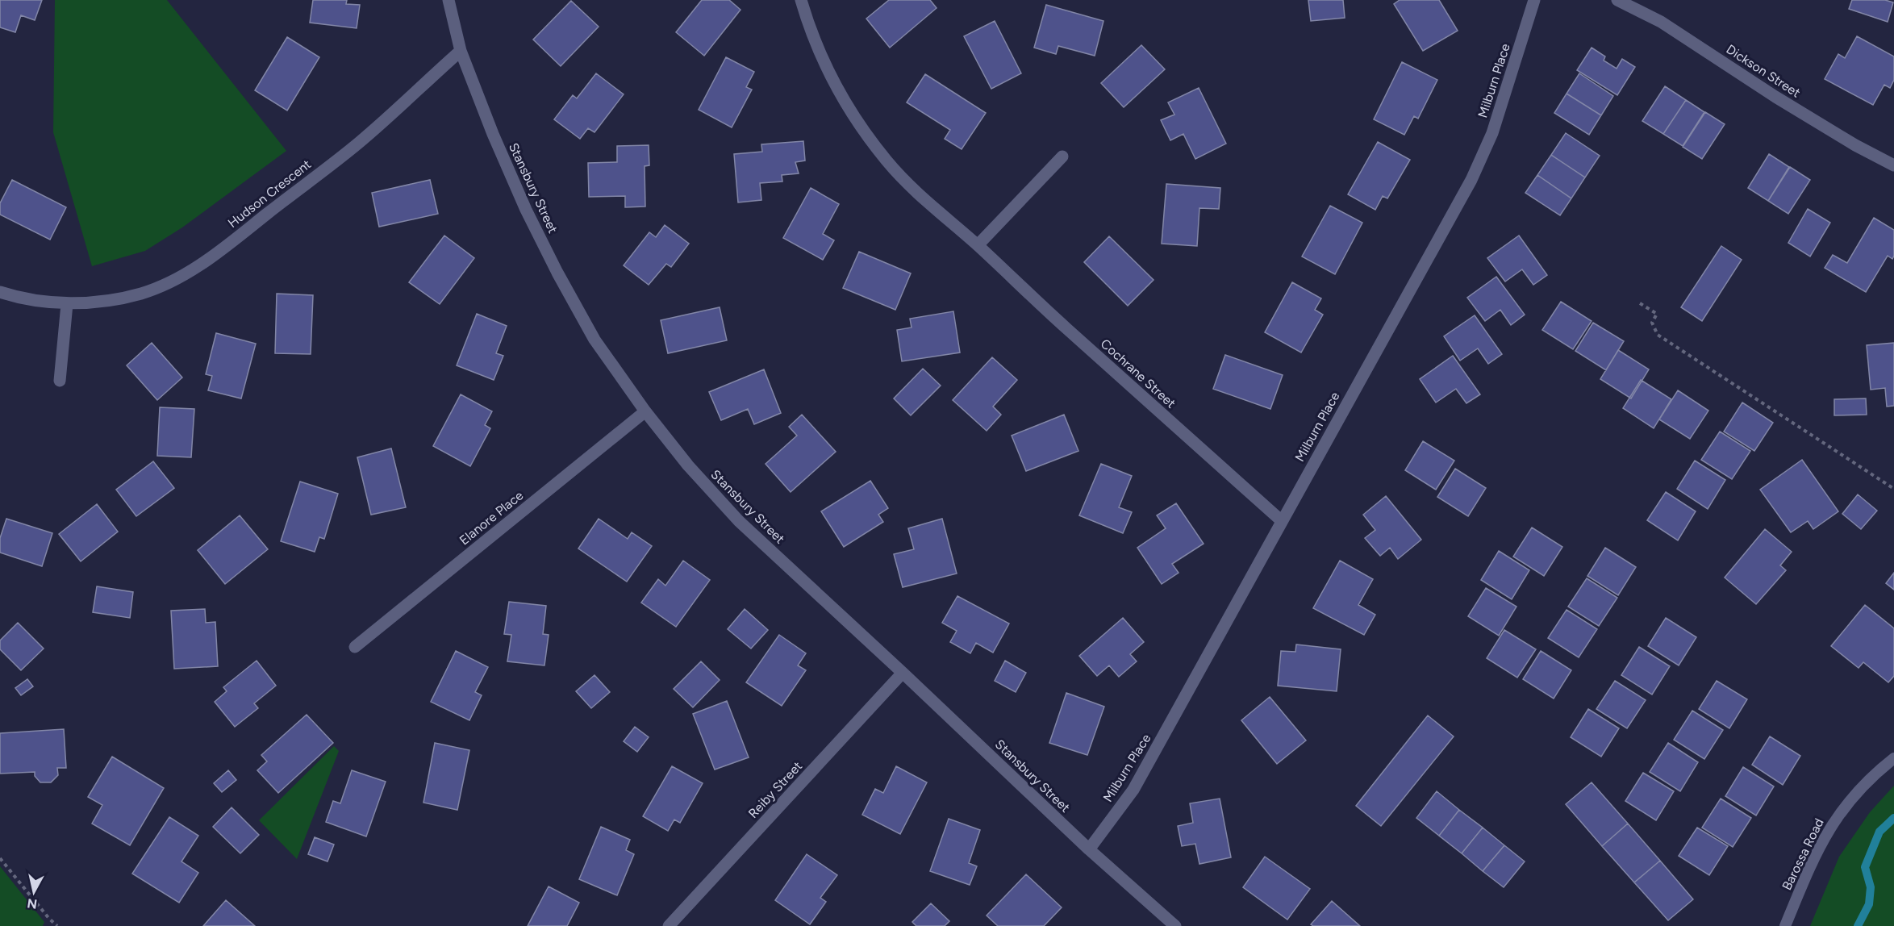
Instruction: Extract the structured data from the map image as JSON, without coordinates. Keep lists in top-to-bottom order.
{
  "streets": {
    "street": [
      "Dickson Street",
      "Milburn Place",
      "Stansbury Street",
      "Hudson Crescent",
      "Cochrane Street",
      "Elanore Place",
      "Reiby Street"
    ],
    "lane": ["Barossa Road"]
  },
  "crossings": [
    ["Milburn Place", "Stansbury Street"],
    ["Milburn Place", "Cochrane Street"],
    ["Stansbury Street", "Hudson Crescent"],
    ["Stansbury Street", "Elanore Place"],
    ["Stansbury Street", "Reiby Street"]
  ],
  "north": "bottom"
}
